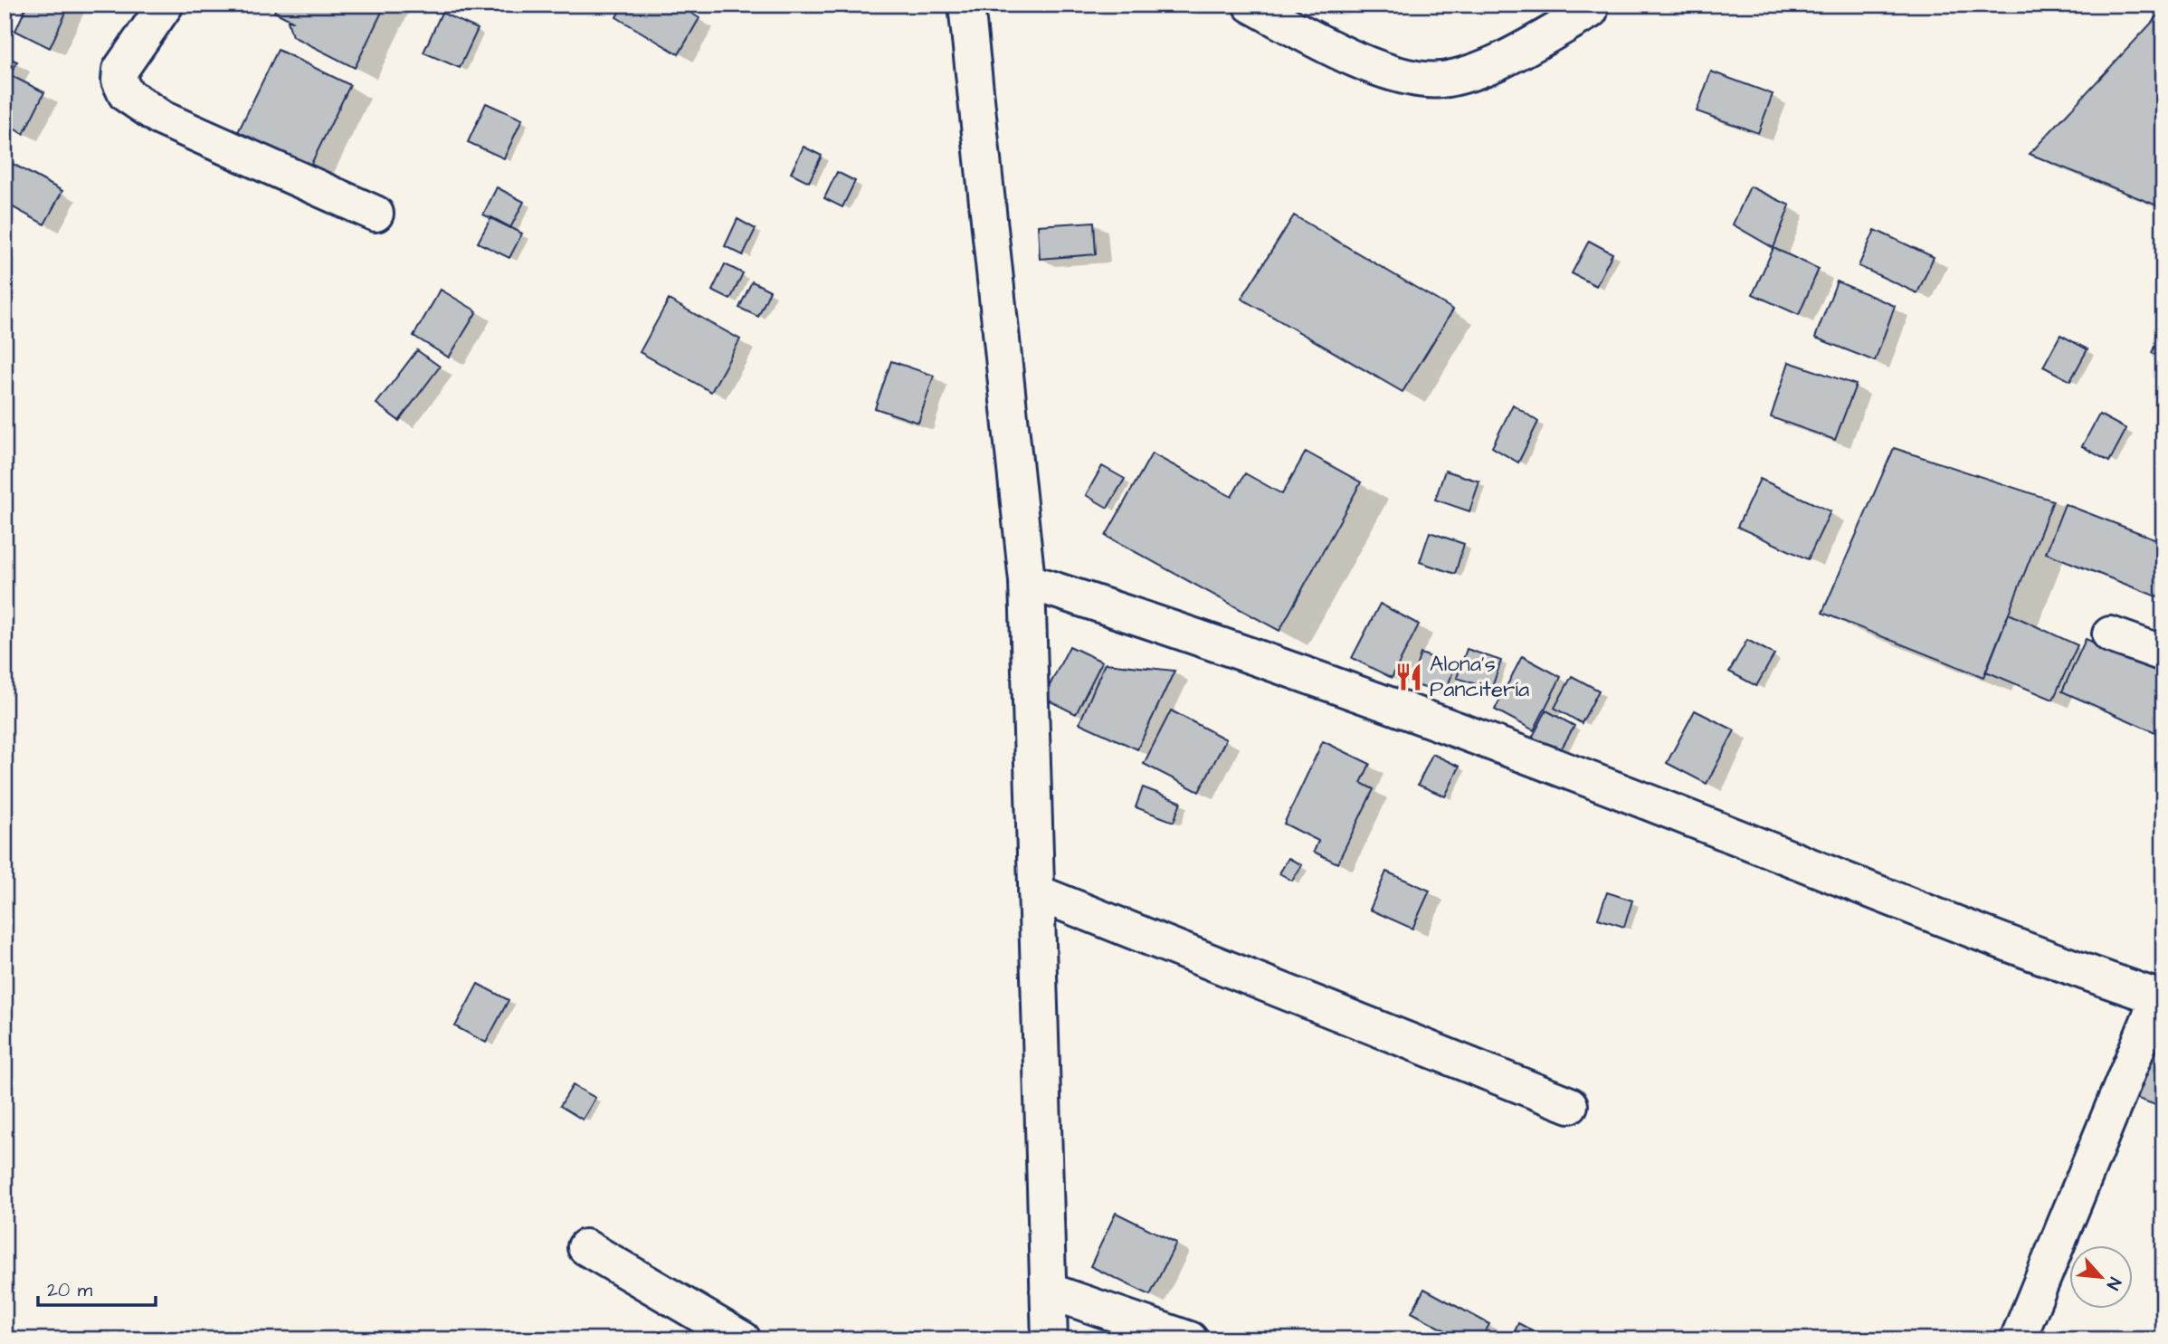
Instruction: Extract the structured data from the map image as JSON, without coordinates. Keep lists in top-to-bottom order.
{
  "places": {
    "restaurant": ["Alona's Pancitería"]
  },
  "scale_bar": "20 m",
  "north": "bottom right"
}
